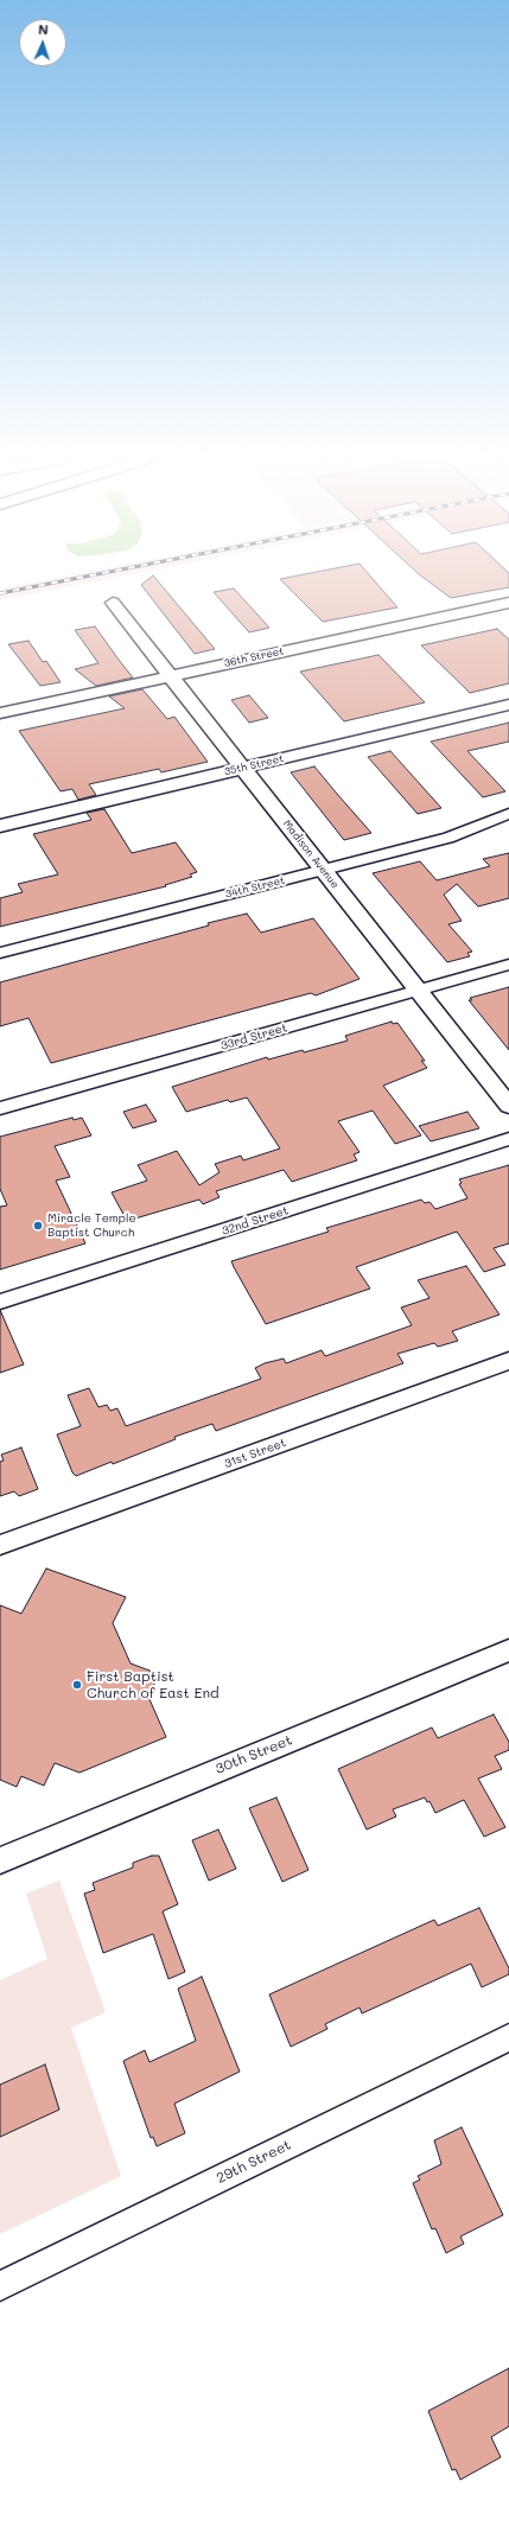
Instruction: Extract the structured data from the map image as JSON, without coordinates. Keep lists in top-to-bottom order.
{
  "streets": {
    "street": [
      "36th Street",
      "35th Street",
      "Madison Avenue",
      "34th Street",
      "33rd Street",
      "32nd Street",
      "31st Street",
      "30th Street",
      "29th Street"
    ]
  },
  "crossings": [
    ["36th Street", "Madison Avenue"],
    ["35th Street", "Madison Avenue"],
    ["Madison Avenue", "34th Street"],
    ["Madison Avenue", "33rd Street"]
  ],
  "places": ["Miracle Temple Baptist Church", "First Baptist Church of East End"],
  "north": "top"
}
